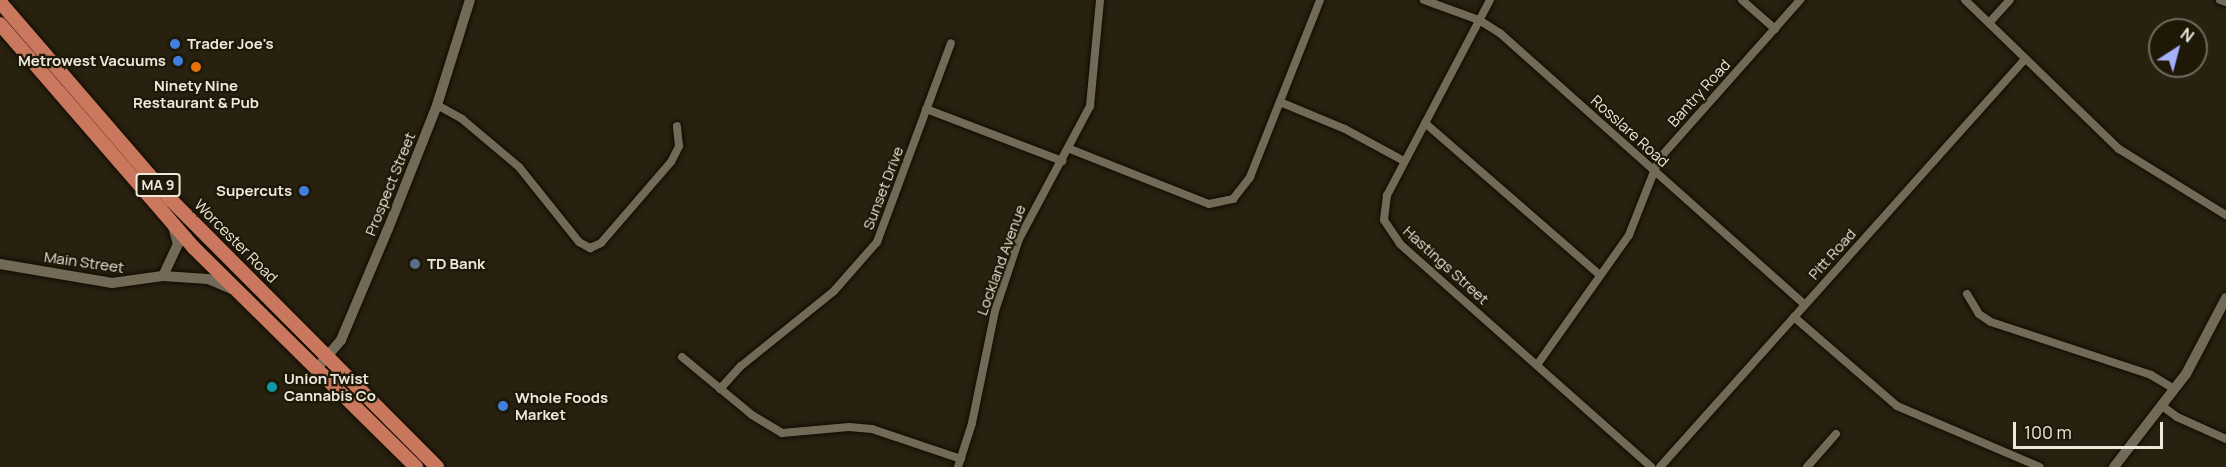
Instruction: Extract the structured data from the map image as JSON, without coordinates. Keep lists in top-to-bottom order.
{
  "streets": {
    "highway": ["MA 9", "Worcester Road"],
    "street": [
      "Bantry Road",
      "Rosslare Road",
      "Prospect Street",
      "Sunset Drive",
      "Pitt Road",
      "Lockland Avenue",
      "Main Street",
      "Hastings Street"
    ]
  },
  "crossings": [
    ["Bantry Road", "Rosslare Road"],
    ["Bantry Road", "Hastings Street"],
    ["Rosslare Road", "Pitt Road"],
    ["Rosslare Road", "Hastings Street"],
    ["Prospect Street", "MA 9"],
    ["Prospect Street", "Worcester Road"],
    ["MA 9", "Main Street"]
  ],
  "places": [
    "Trader Joe's",
    "Metrowest Vacuums",
    "Ninety Nine Restaurant & Pub",
    "Supercuts",
    "TD Bank",
    "Union Twist Cannabis Co",
    "Whole Foods Market"
  ],
  "scale_bar": "100 m",
  "north": "top right"
}
